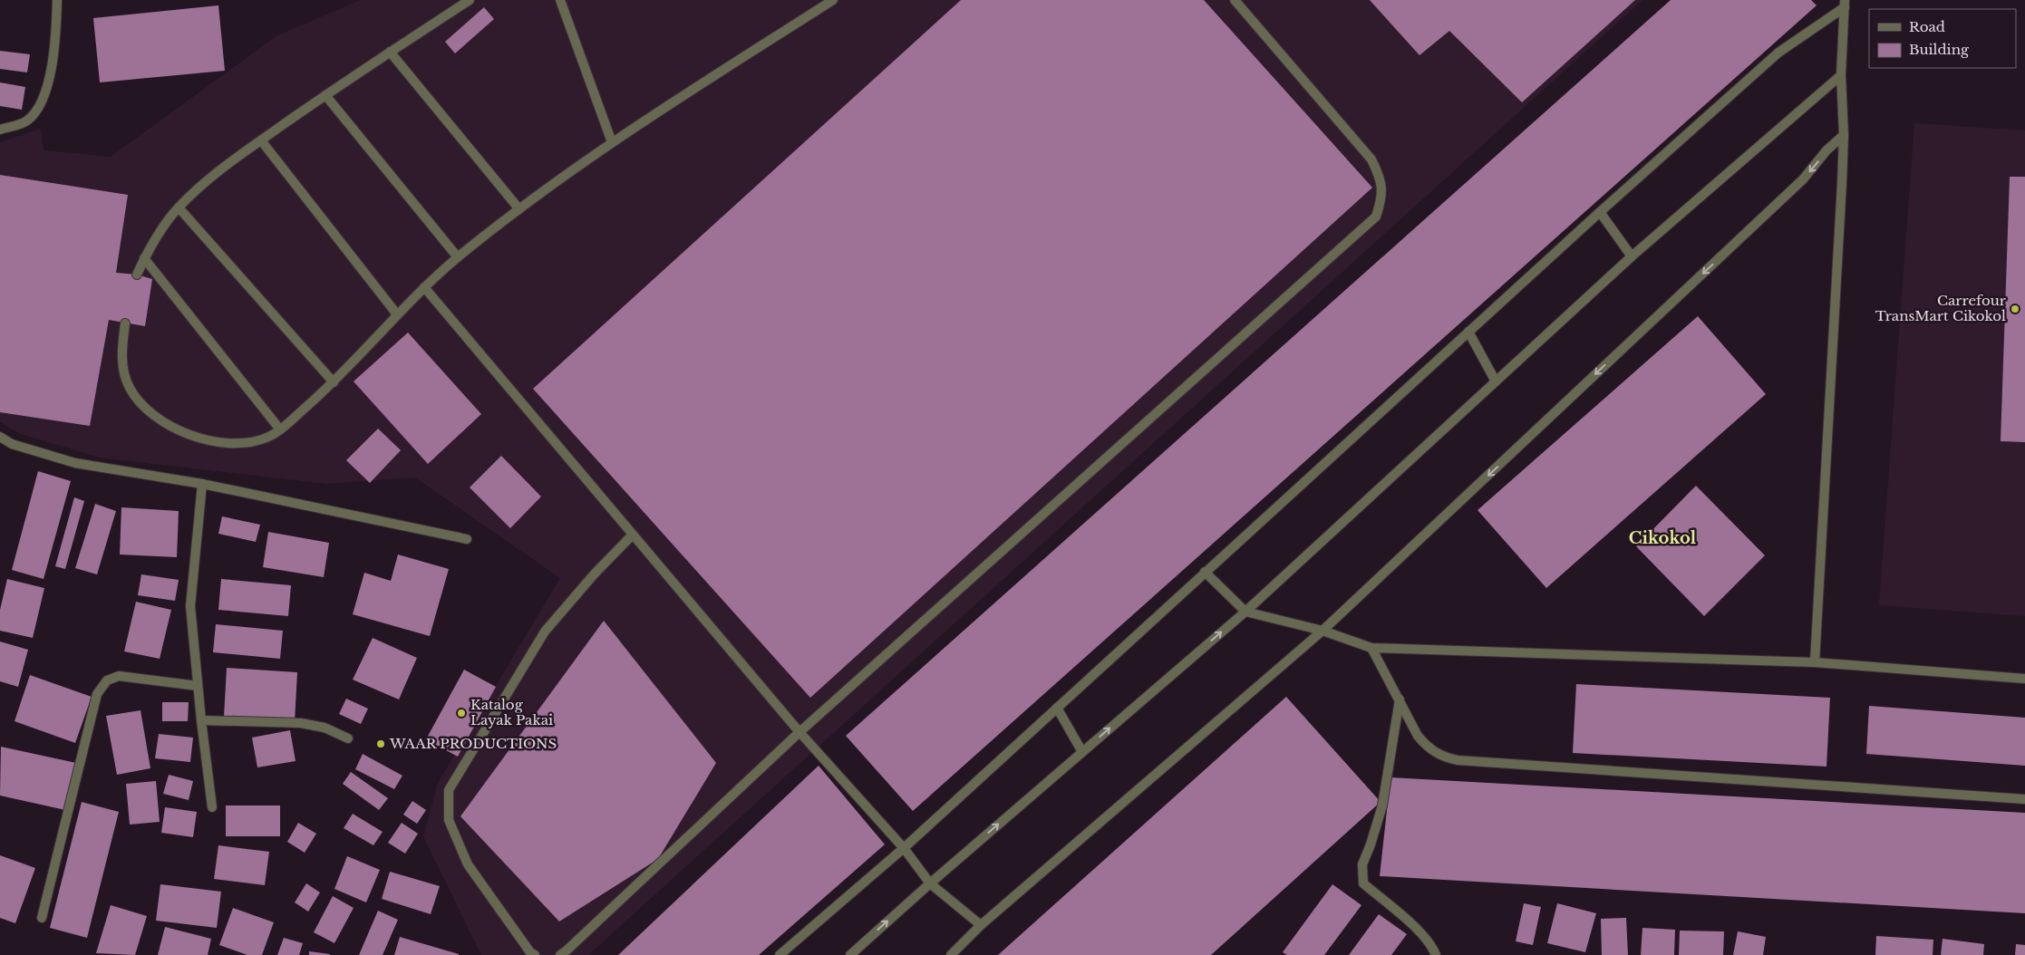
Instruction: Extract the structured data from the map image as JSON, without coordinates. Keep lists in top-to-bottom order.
{
  "districts": ["Cikokol"],
  "places": ["Carrefour TransMart Cikokol", "Katalog Layak Pakai", "WAAR PRODUCTIONS"],
  "legend": ["Road", "Building"]
}
